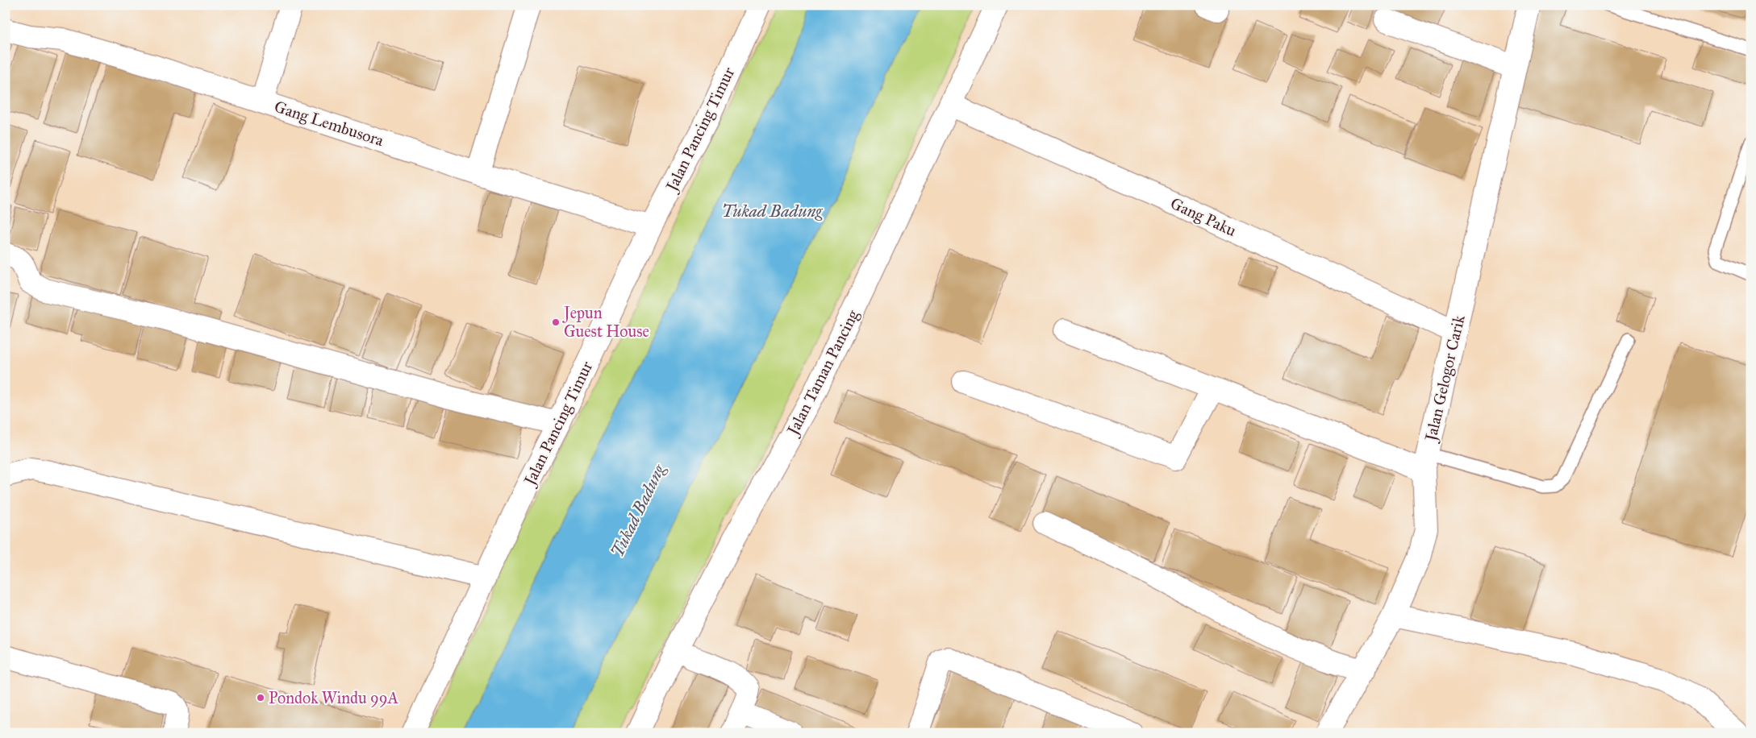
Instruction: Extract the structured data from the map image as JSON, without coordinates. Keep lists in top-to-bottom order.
{
  "streets": {
    "street": [
      "Gang Lembusora",
      "Jalan Pancing Timur",
      "Gang Paku",
      "Jalan Taman Pancing",
      "Jalan Gelogor Carik"
    ]
  },
  "crossings": [
    ["Gang Lembusora", "Jalan Pancing Timur"],
    ["Gang Paku", "Jalan Taman Pancing"],
    ["Gang Paku", "Jalan Gelogor Carik"]
  ],
  "water": ["Tukad Badung"],
  "places": ["Jepun Guest House", "Pondok Windu 99A"]
}
